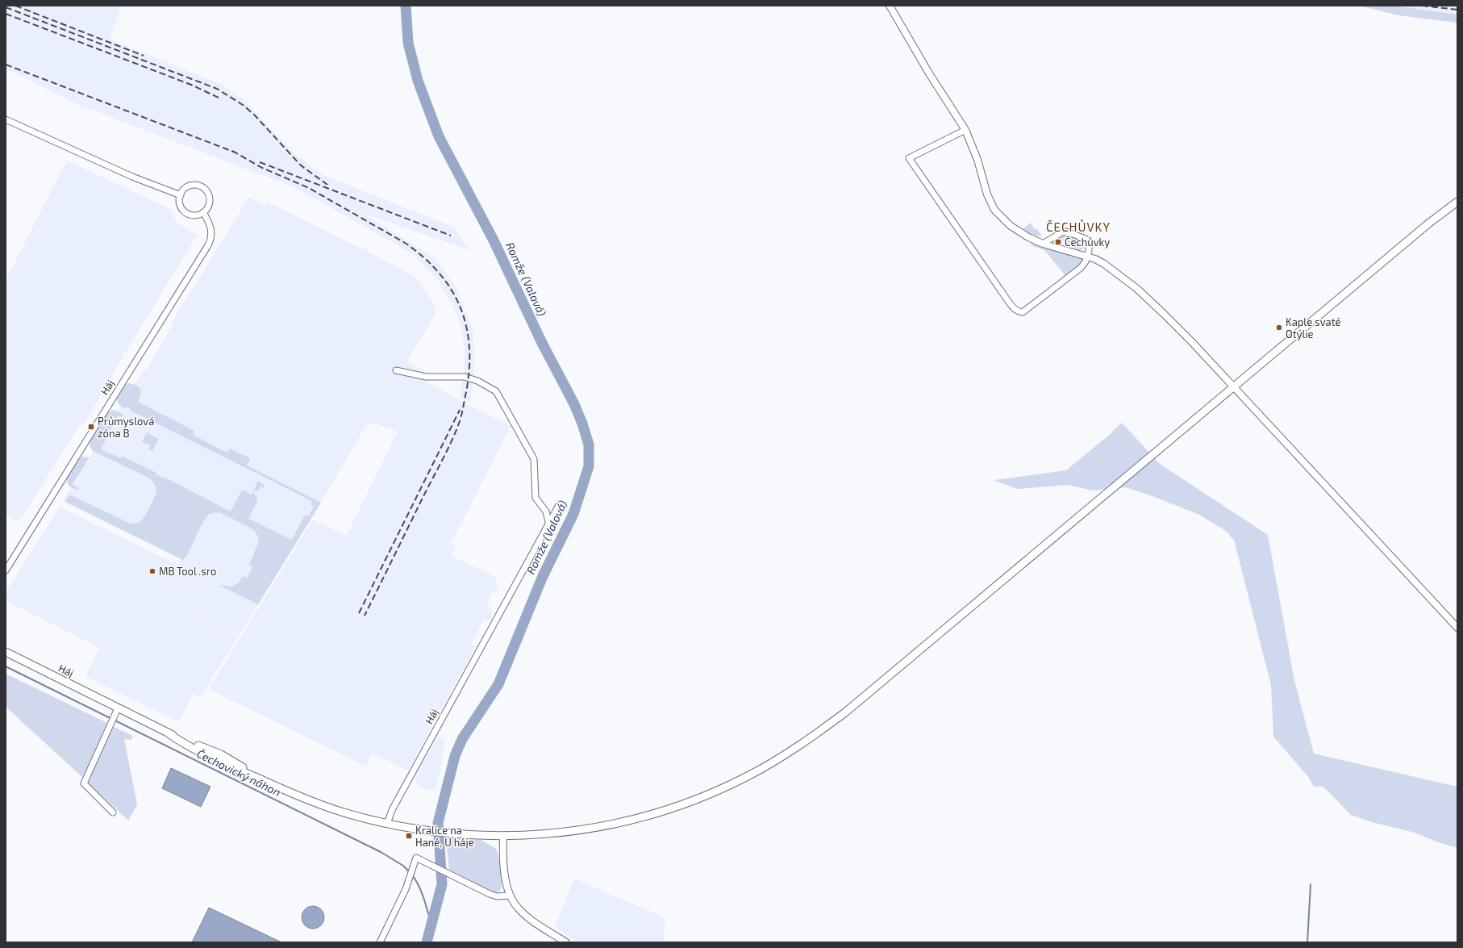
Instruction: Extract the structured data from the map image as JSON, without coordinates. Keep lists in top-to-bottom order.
{
  "streets": {
    "main road": ["Háj"]
  },
  "districts": ["ČECHŮVKY"],
  "water": ["Romže (Valová)", "Čechovický náhon"],
  "places": {
    "transit": ["Čechůvky", "Průmyslová zóna B", "Kralice na Hané, U háje"],
    "other": ["Kaple svaté Otýlie", "MB Tool .sro"]
  }
}
